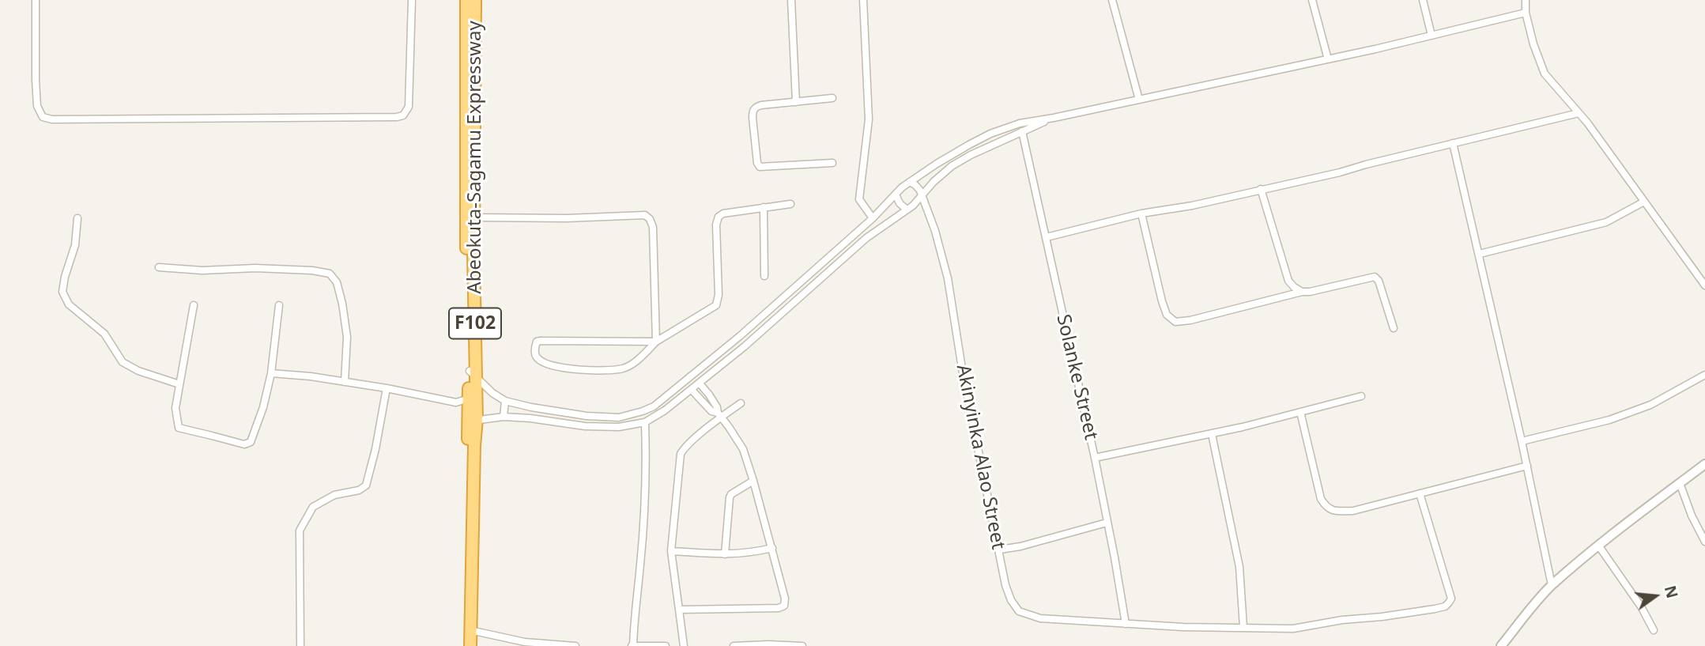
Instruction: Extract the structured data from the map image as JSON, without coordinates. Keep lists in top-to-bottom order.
{
  "streets": {
    "highway": ["Abeokuta-Sagamu Expressway", "F102"],
    "street": ["Solanke Street", "Akinyinka Alao Street"]
  },
  "crossings": [
    ["Solanke Street", "Akinyinka Alao Street"]
  ],
  "north": "right"
}
